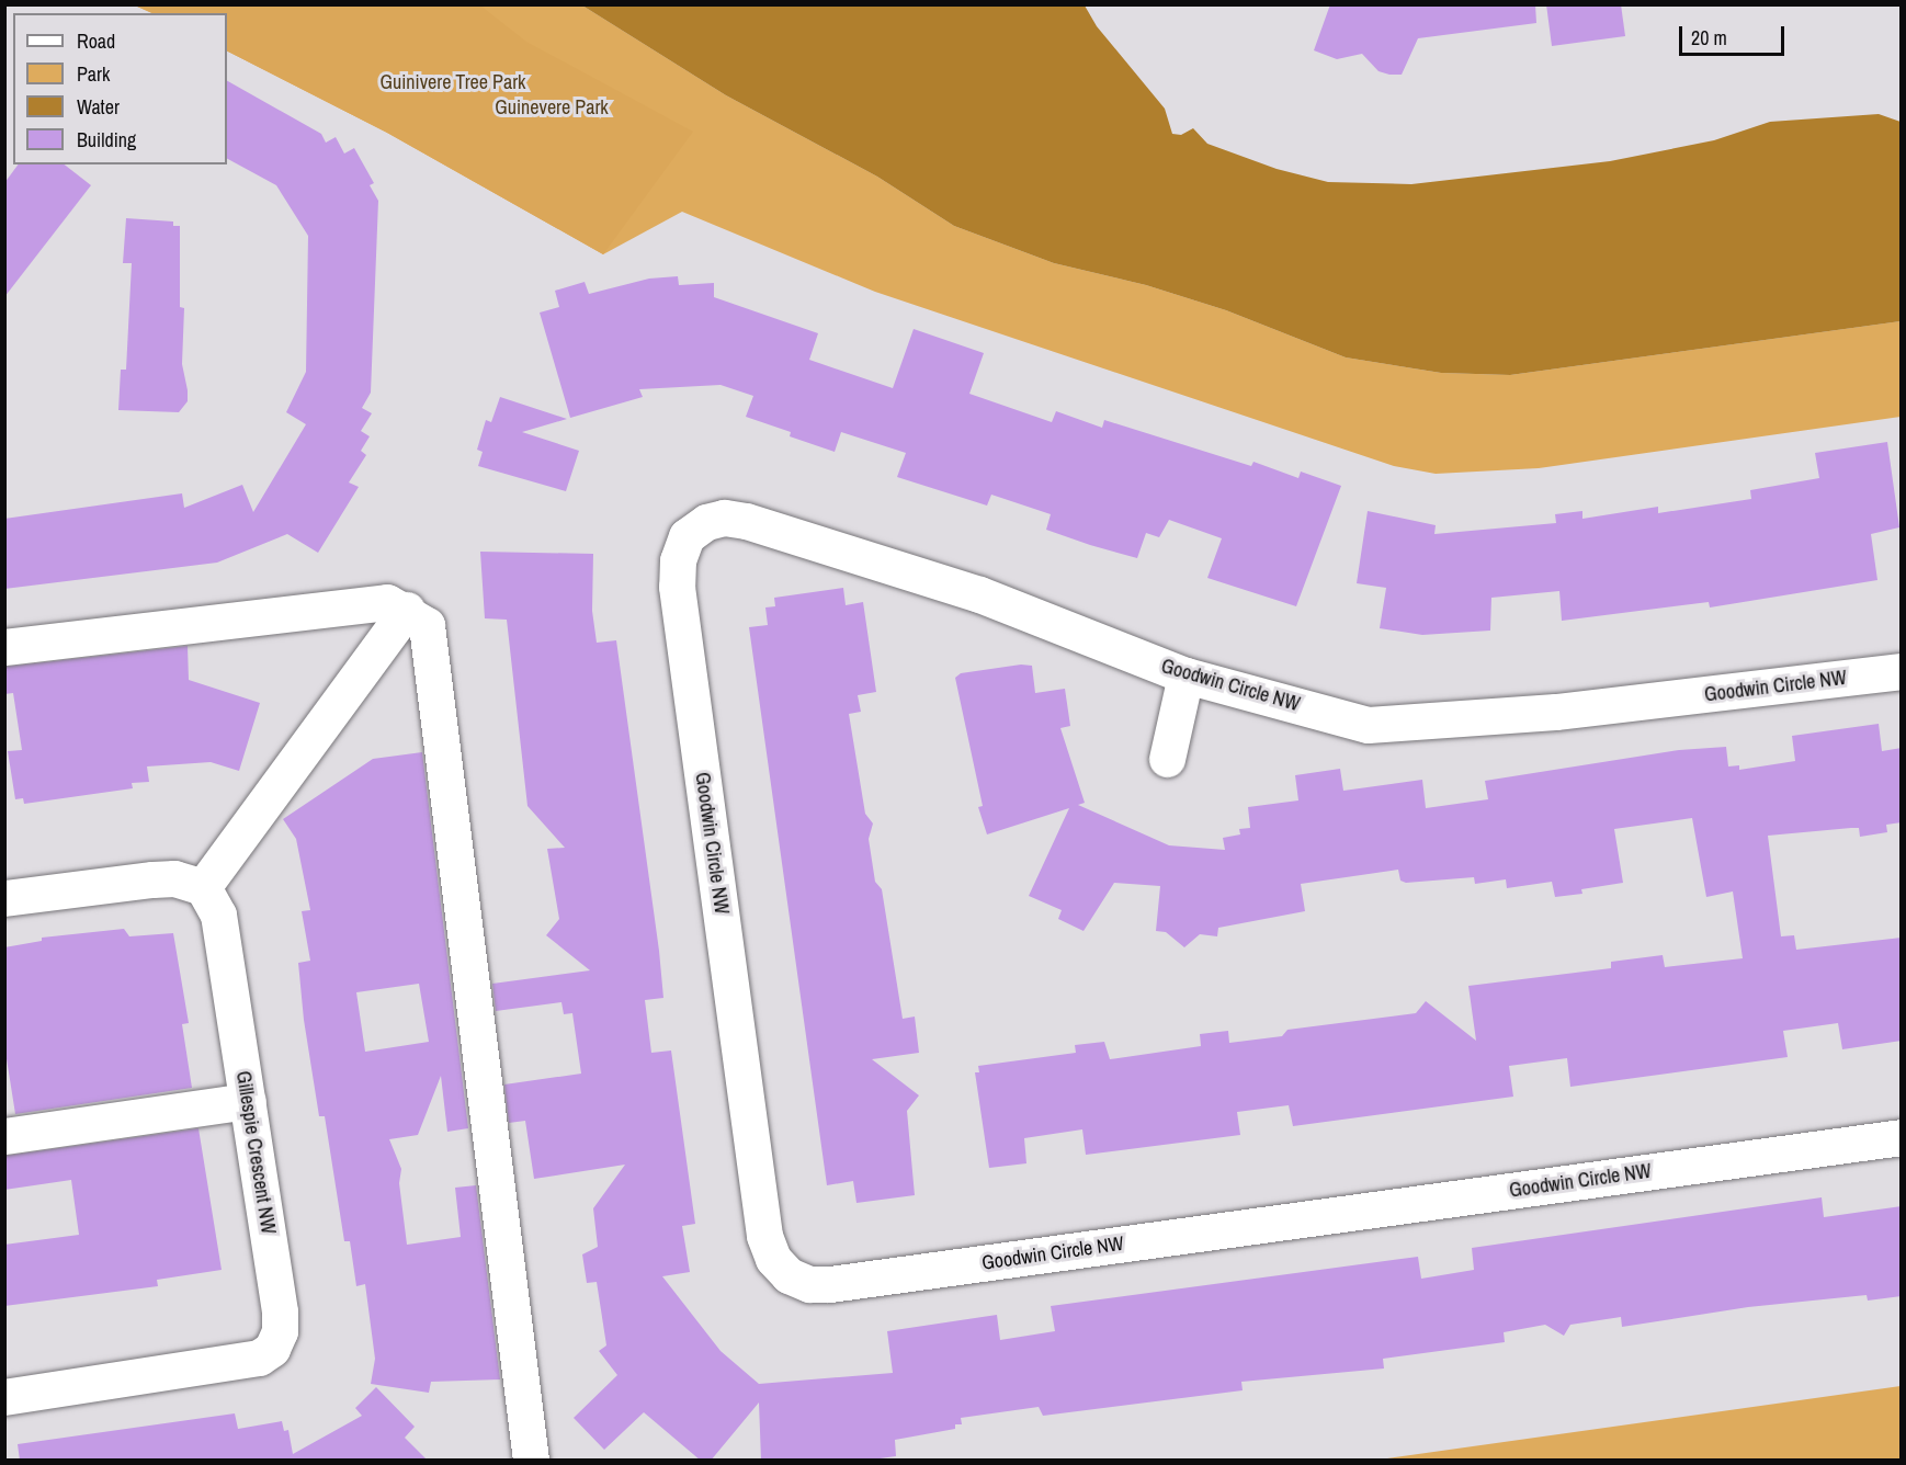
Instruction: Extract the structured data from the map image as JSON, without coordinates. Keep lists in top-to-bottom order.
{
  "streets": {
    "street": ["Goodwin Circle NW", "Gillespie Crescent NW"]
  },
  "parks": ["Guinivere Tree Park", "Guinevere Park"],
  "legend": [
    "Road",
    "Park",
    "Water",
    "Building"
  ],
  "scale_bar": "20 m"
}
